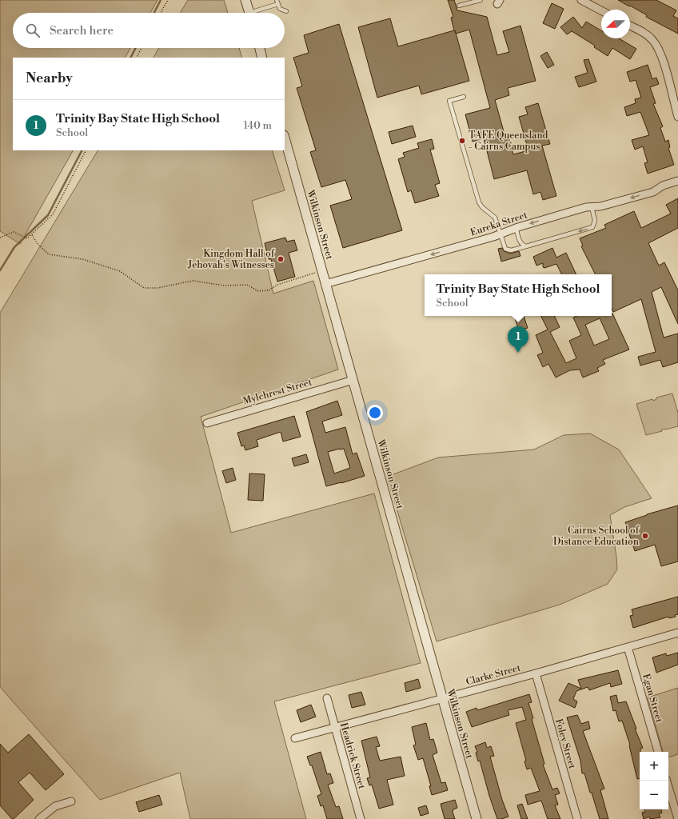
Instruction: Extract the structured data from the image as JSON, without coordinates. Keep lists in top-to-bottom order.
{
  "streets": {
    "street": [
      "Eureka Street",
      "Wilkinson Street",
      "Mylchrest Street",
      "Clarke Street",
      "Egan Street",
      "Foley Street",
      "Headrick Street"
    ]
  },
  "crossings": [
    ["Eureka Street", "Wilkinson Street"],
    ["Wilkinson Street", "Mylchrest Street"],
    ["Wilkinson Street", "Clarke Street"],
    ["Clarke Street", "Egan Street"],
    ["Clarke Street", "Foley Street"],
    ["Clarke Street", "Headrick Street"]
  ],
  "one_way": ["Eureka Street"],
  "places": ["TAFE Queensland - Cairns Campus", "Kingdom Hall of Jehovah's Witnesses", "Cairns School of Distance Education"],
  "north": "left",
  "page": {
    "search": "Search here",
    "heading": "Nearby",
    "list": [
      {
        "mark": "1",
        "name": "Trinity Bay State High School",
        "note": "School",
        "value": "140 m"
      }
    ],
    "popup": ["Trinity Bay State High School", "School"],
    "pins": "1",
    "map_buttons": ["+", "−"]
  }
}
